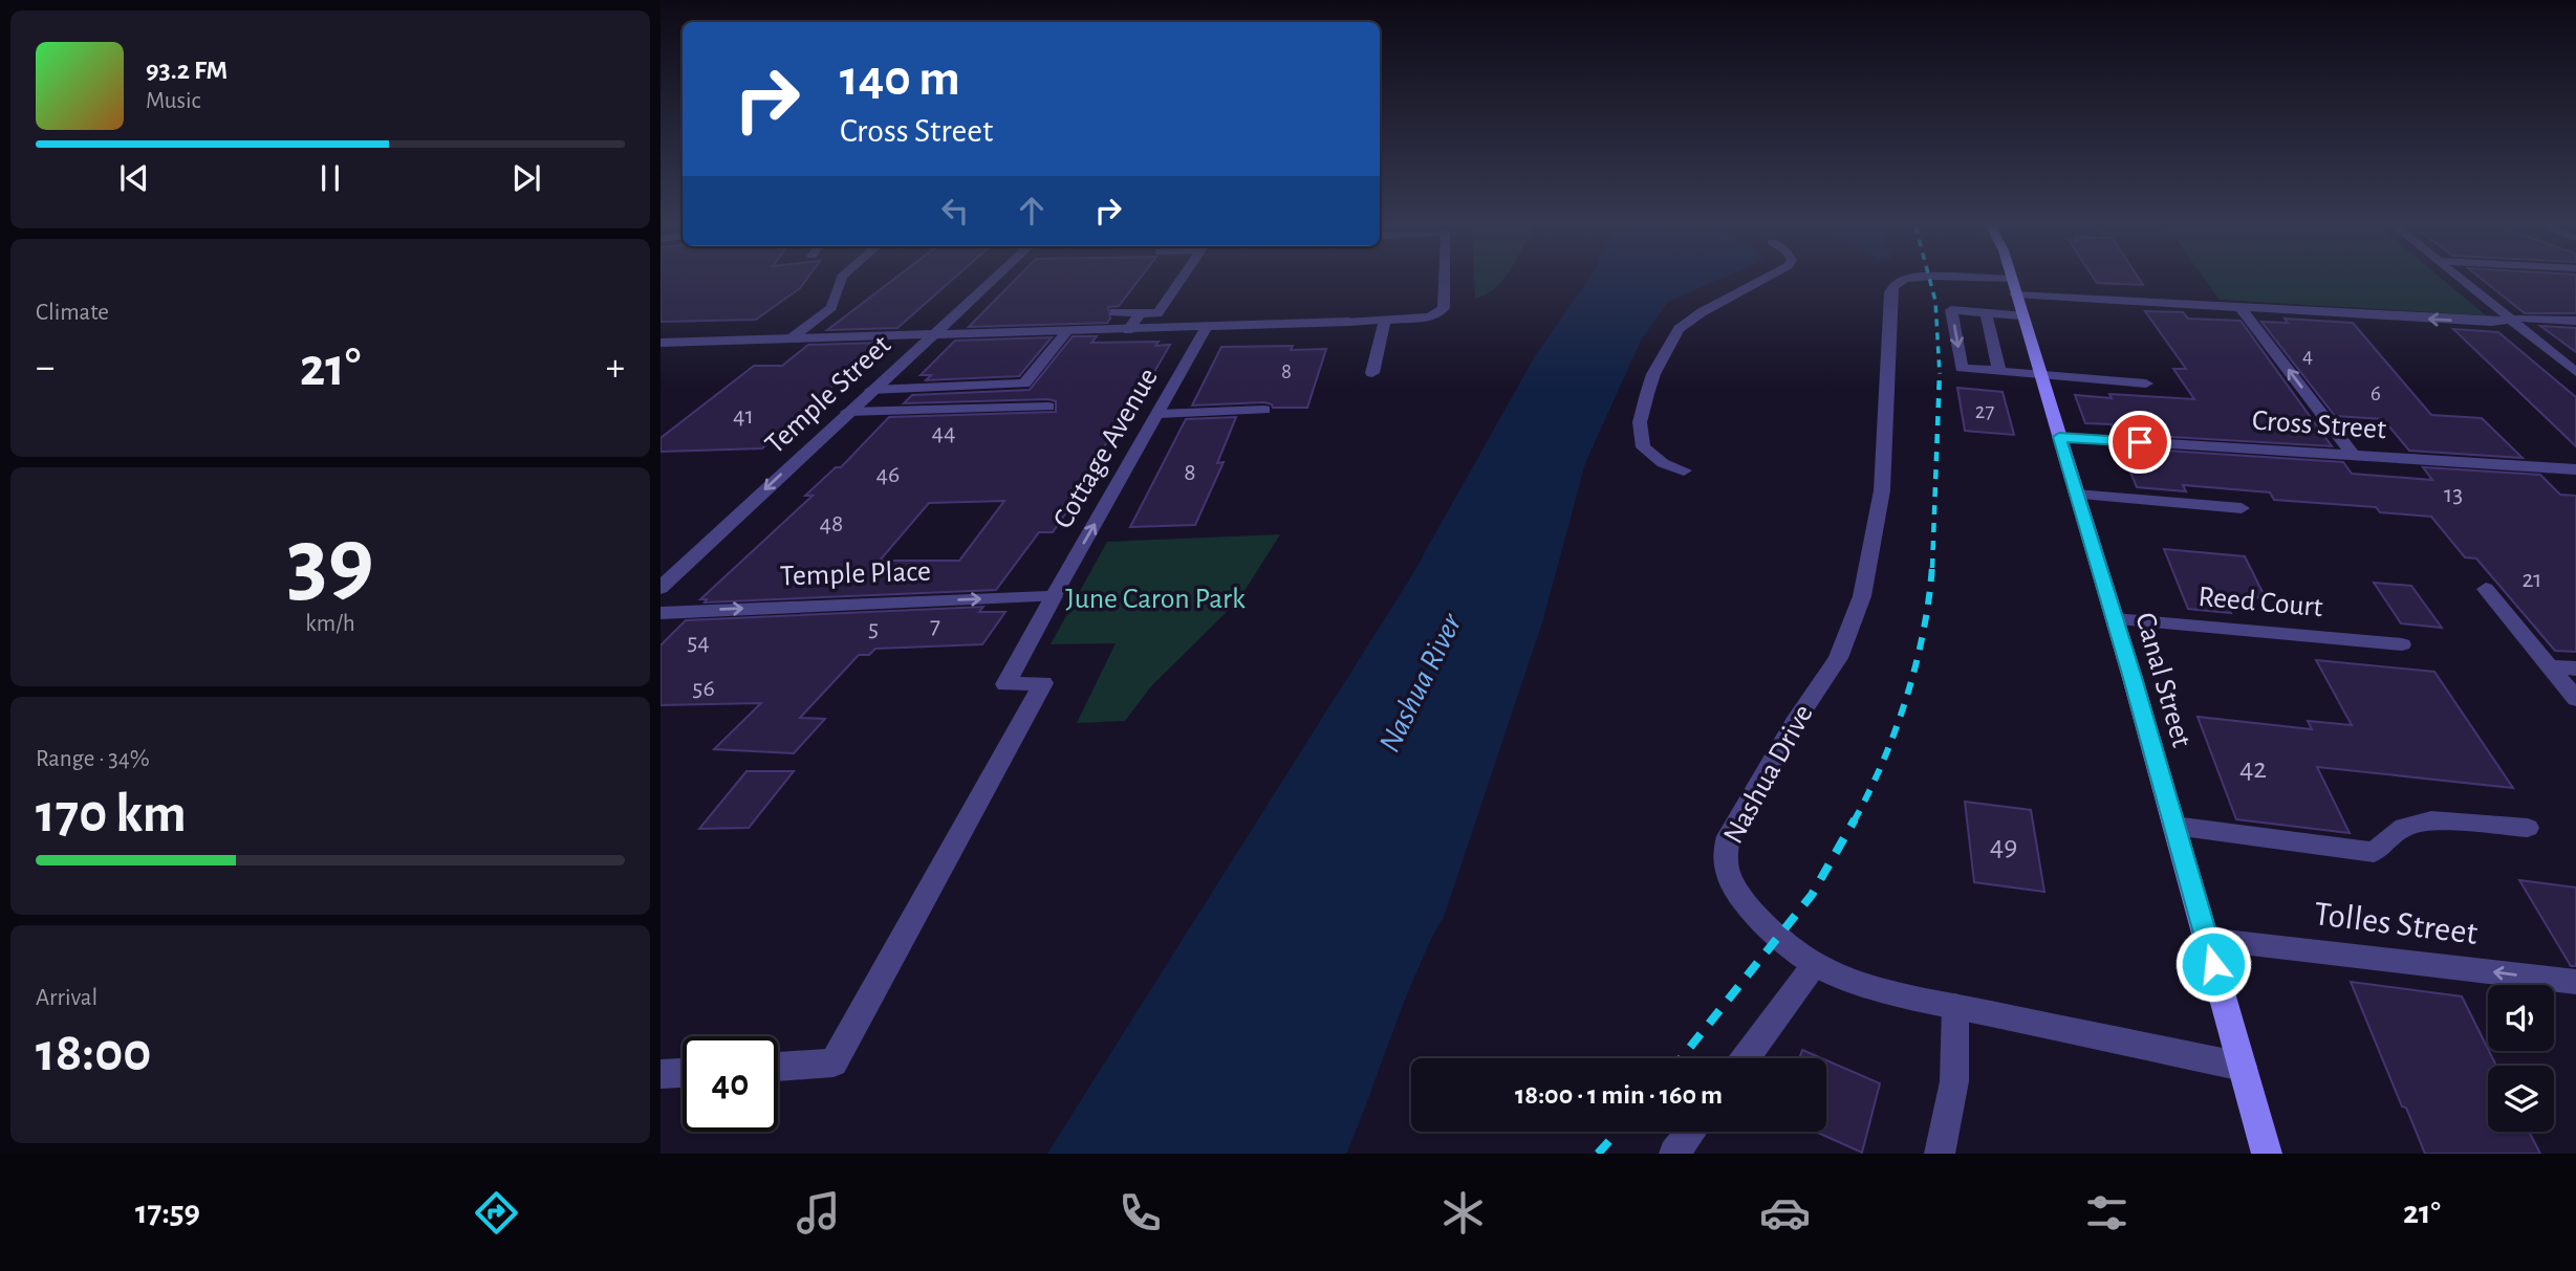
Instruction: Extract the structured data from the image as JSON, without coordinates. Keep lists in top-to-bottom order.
{
  "streets": {
    "street": [
      "Temple Street",
      "Cross Street",
      "Cottage Avenue",
      "Temple Place",
      "Reed Court",
      "Canal Street",
      "Nashua Drive",
      "Tolles Street"
    ]
  },
  "crossings": [
    ["Cross Street", "Canal Street"],
    ["Cottage Avenue", "Temple Place"],
    ["Reed Court", "Canal Street"],
    ["Canal Street", "Nashua Drive"],
    ["Canal Street", "Tolles Street"]
  ],
  "one_way": ["Temple Street", "Temple Place"],
  "water": ["Nashua River"],
  "parks": ["June Caron Park"],
  "house_numbers": [
    "4",
    "8",
    "6",
    "27",
    "41",
    "44",
    "8",
    "46",
    "13",
    "48",
    "21",
    "7",
    "5",
    "54",
    "56",
    "42",
    "49"
  ],
  "page": {
    "turn": ["140 m", "Cross Street"],
    "song": ["93.2 FM", "Music"],
    "tile": [
      "Climate",
      ["39", "km/h"],
      ["Range · 34%", "170 km"],
      ["Arrival", "18:00"]
    ],
    "heat": ["−", "21°", "+"],
    "limit": "40",
    "trip": "18:00 · 1 min · 160 m",
    "tabs": ["17:59", "21°"]
  }
}
